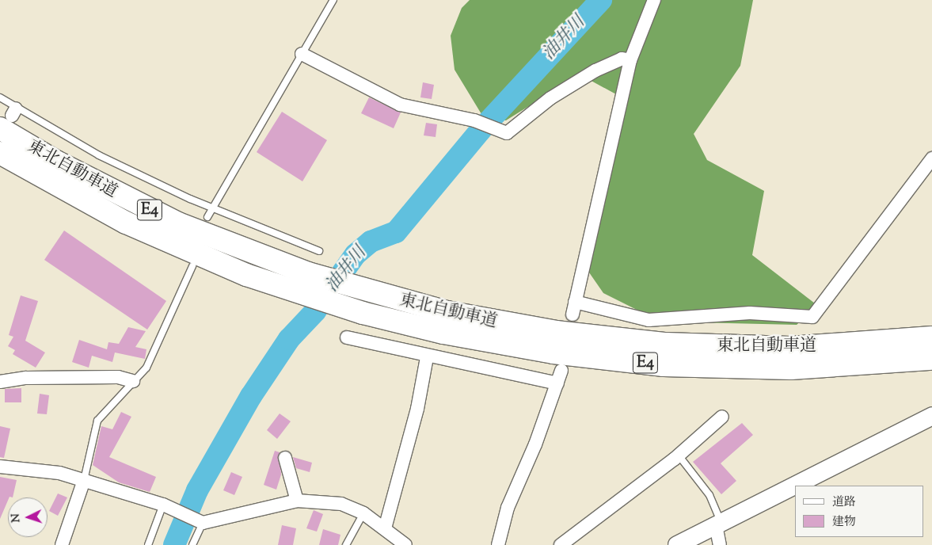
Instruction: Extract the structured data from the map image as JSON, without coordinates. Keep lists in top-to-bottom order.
{
  "streets": {
    "highway": ["東北自動車道", "E4"]
  },
  "water": ["油井川"],
  "legend": ["道路", "建物"],
  "north": "left"
}
